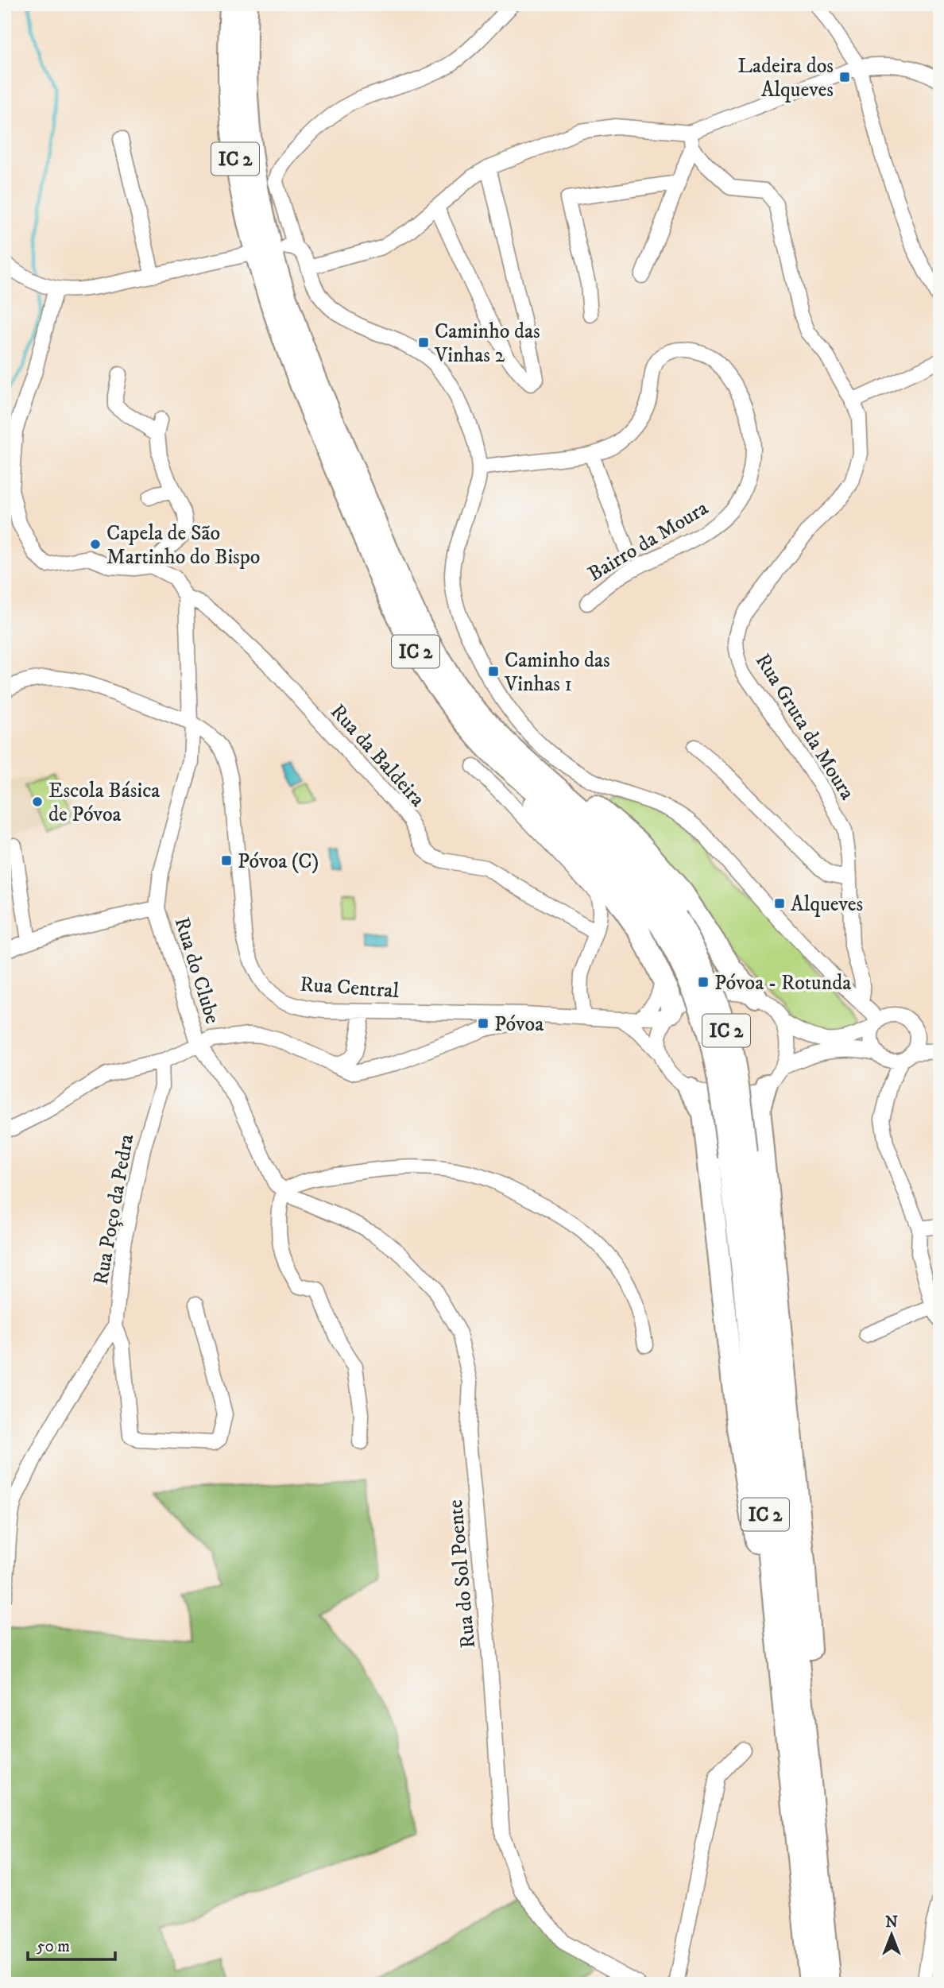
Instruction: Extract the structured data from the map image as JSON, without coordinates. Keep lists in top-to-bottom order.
{
  "streets": {
    "highway": ["IC 2"],
    "street": [
      "Bairro da Moura",
      "Rua Gruta da Moura",
      "Rua da Baldeira",
      "Rua do Clube",
      "Rua Central",
      "Rua Poço da Pedra",
      "Rua do Sol Poente"
    ]
  },
  "crossings": [
    ["Rua do Clube", "Rua do Sol Poente"]
  ],
  "places": {
    "transit": [
      "Ladeira dos Alqueves",
      "Caminho das Vinhas 2",
      "Caminho das Vinhas 1",
      "Póvoa (C)",
      "Alqueves",
      "Póvoa - Rotunda",
      "Póvoa"
    ],
    "other": ["Capela de São Martinho do Bispo", "Escola Básica de Póvoa"]
  },
  "scale_bar": "50 m",
  "north": "top"
}
